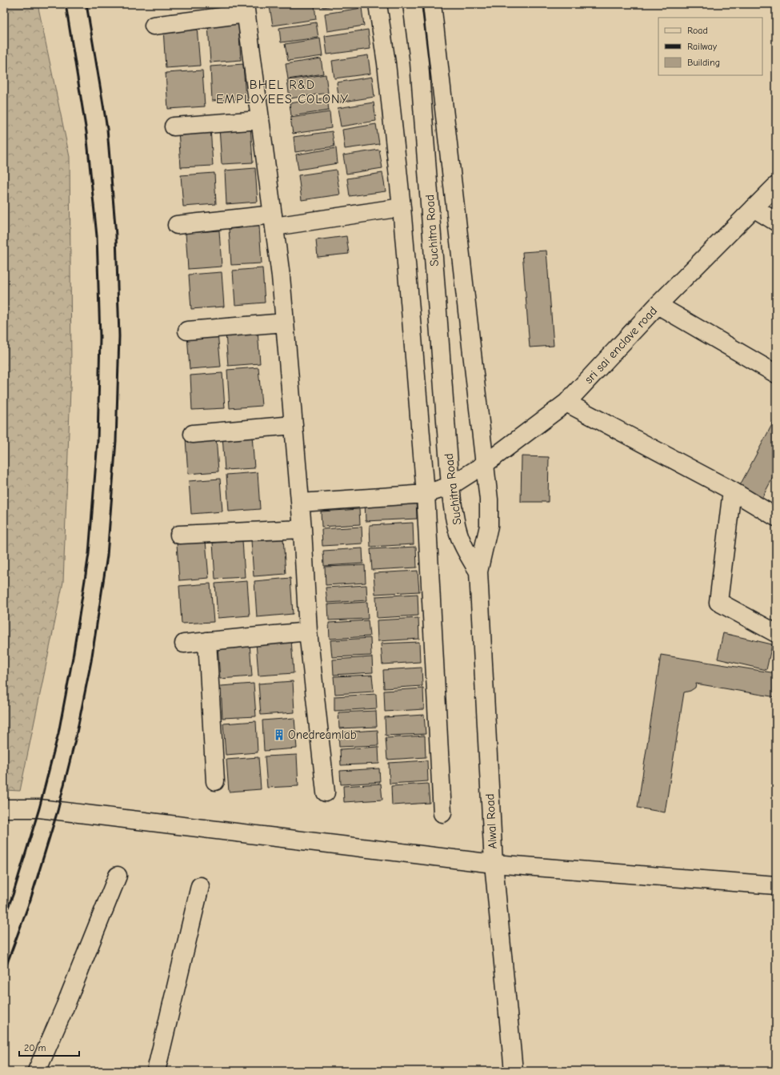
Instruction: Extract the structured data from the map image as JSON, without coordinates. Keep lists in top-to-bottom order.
{
  "streets": {
    "street": ["Suchitra Road", "sri sai enclave road", "Alwal Road"]
  },
  "crossings": [
    ["Suchitra Road", "sri sai enclave road"],
    ["Suchitra Road", "Alwal Road"]
  ],
  "districts": ["BHEL R&D EMPLOYEES COLONY"],
  "places": {
    "building": ["Onedreamlab"]
  },
  "legend": ["Road", "Railway", "Building"],
  "scale_bar": "20 m"
}
